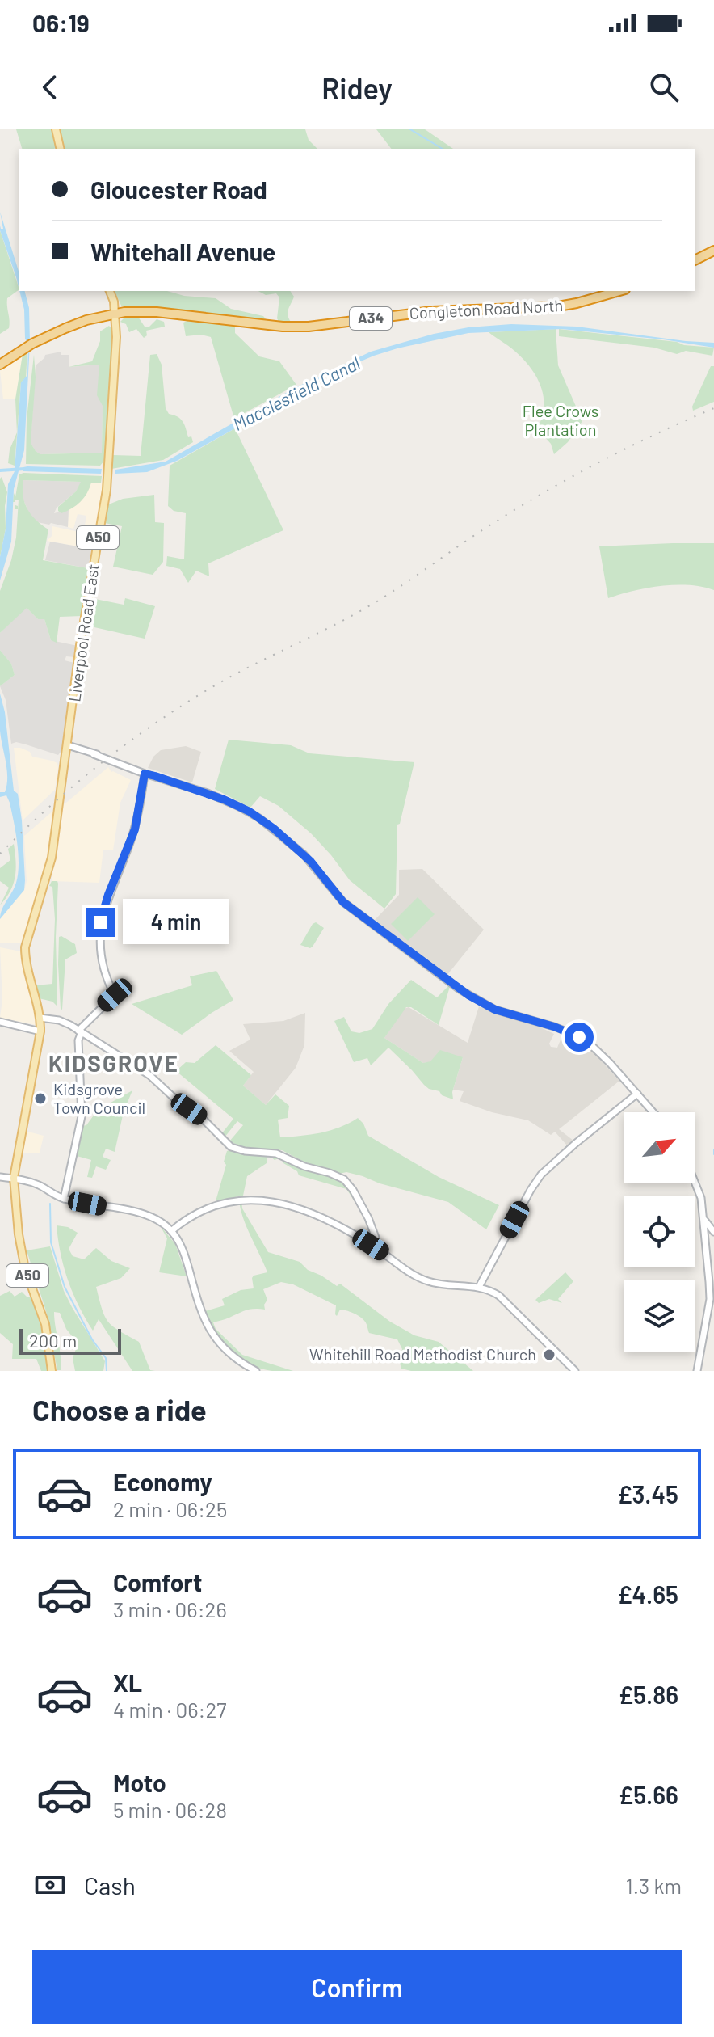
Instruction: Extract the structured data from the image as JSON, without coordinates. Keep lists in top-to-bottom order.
{
  "streets": {
    "highway": ["Congleton Road North", "A34"],
    "main road": ["A50", "Liverpool Road East"]
  },
  "crossings": [
    ["Congleton Road North", "A34"],
    ["Congleton Road North", "A50"],
    ["Congleton Road North", "Liverpool Road East"],
    ["A34", "A50"],
    ["A34", "Liverpool Road East"],
    ["A50", "Liverpool Road East"]
  ],
  "districts": ["KIDSGROVE"],
  "water": ["Macclesfield Canal"],
  "parks": ["Flee Crows Plantation"],
  "places": ["Kidsgrove Town Council", "Whitehill Road Methodist Church"],
  "scale_bar": "200 m",
  "north": "top right",
  "page": {
    "status": "06:19",
    "header": "Ridey",
    "banner": ["Gloucester Road", "Whitehall Avenue"],
    "bubble": "4 min",
    "scale": "200 m",
    "heading": "Choose a ride",
    "list": [
      {
        "name": "Economy",
        "note": "2 min · 06:25",
        "value": "£3.45"
      },
      {
        "name": "Comfort",
        "note": "3 min · 06:26",
        "value": "£4.65"
      },
      {
        "name": "XL",
        "note": "4 min · 06:27",
        "value": "£5.86"
      },
      {
        "name": "Moto",
        "note": "5 min · 06:28",
        "value": "£5.66"
      }
    ],
    "pay": ["Cash", "1.3 km"],
    "buttons": "Confirm"
  }
}
